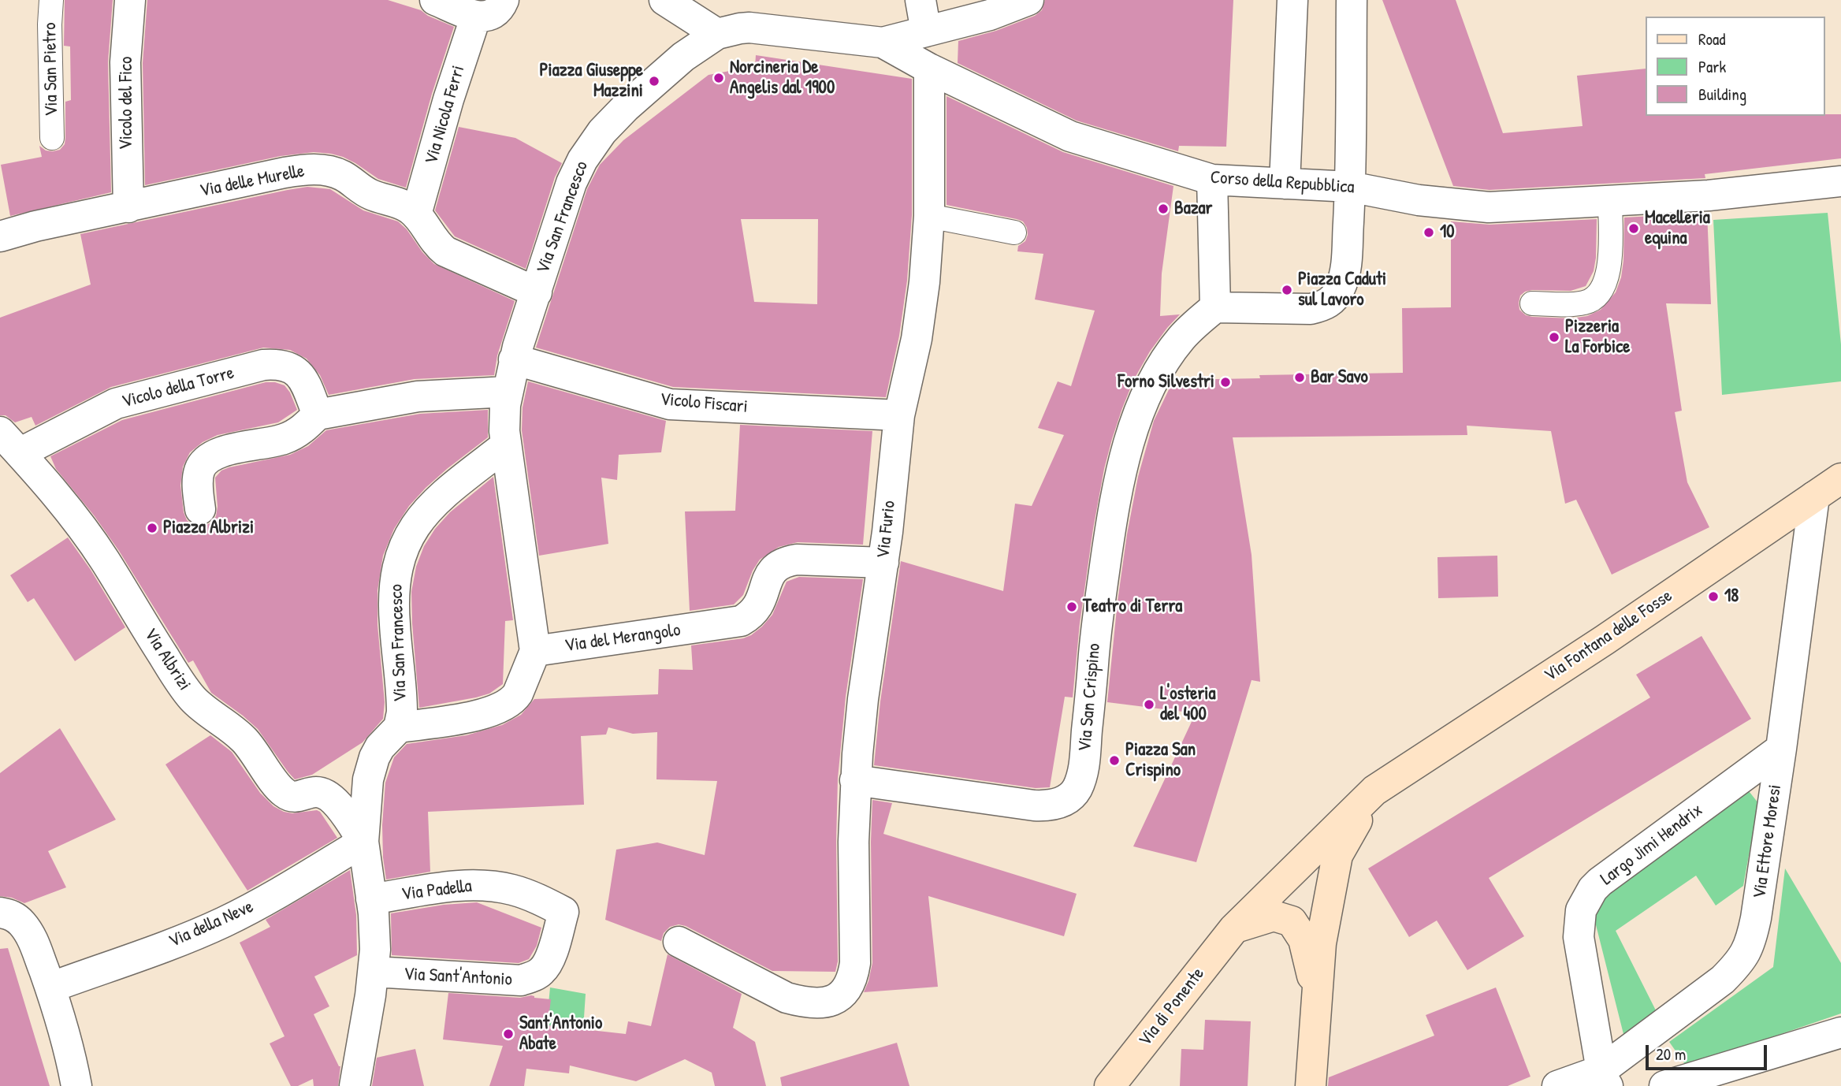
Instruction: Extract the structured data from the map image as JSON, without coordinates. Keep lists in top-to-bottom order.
{
  "streets": {
    "main road": ["Via Fontana delle Fosse", "Via di Ponente"],
    "street": [
      "Vicolo del Fico",
      "Via Nicola Ferri",
      "Via delle Murelle",
      "Corso della Repubblica",
      "Via San Francesco",
      "Vicolo della Torre",
      "Vicolo Fiscari",
      "Via Furio",
      "Via del Merangolo",
      "Via Albrizi",
      "Via San Crispino",
      "Via Ettore Moresi",
      "Largo Jimi Hendrix",
      "Via Padella",
      "Via della Neve",
      "Via Sant'Antonio"
    ],
    "lane": ["Via San Pietro"]
  },
  "crossings": [
    ["Vicolo del Fico", "Via delle Murelle"],
    ["Via Nicola Ferri", "Via delle Murelle"],
    ["Via delle Murelle", "Via San Francesco"],
    ["Corso della Repubblica", "Via San Francesco"],
    ["Corso della Repubblica", "Via Furio"],
    ["Via San Francesco", "Vicolo Fiscari"],
    ["Via San Francesco", "Via Albrizi"],
    ["Via San Francesco", "Via Padella"],
    ["Via San Francesco", "Via della Neve"],
    ["Via San Francesco", "Via Sant'Antonio"],
    ["Vicolo della Torre", "Via Albrizi"],
    ["Vicolo Fiscari", "Via Furio"],
    ["Via Furio", "Via del Merangolo"],
    ["Via Furio", "Via San Crispino"],
    ["Via Fontana delle Fosse", "Via Ettore Moresi"],
    ["Via Fontana delle Fosse", "Via di Ponente"],
    ["Via Albrizi", "Via della Neve"],
    ["Via Ettore Moresi", "Largo Jimi Hendrix"],
    ["Via Padella", "Via Sant'Antonio"]
  ],
  "places": [
    "Norcineria De Angelis dal 1900",
    "Piazza Giuseppe Mazzini",
    "Bazar",
    "Macelleria equina",
    "10",
    "Piazza Caduti sul Lavoro",
    "Pizzeria La Forbice",
    "Bar Savo",
    "Forno Silvestri",
    "Piazza Albrizi",
    "18",
    "Teatro di Terra",
    "L'osteria del 400",
    "Piazza San Crispino",
    "Sant'Antonio Abate"
  ],
  "legend": ["Road", "Park", "Building"],
  "scale_bar": "20 m"
}
